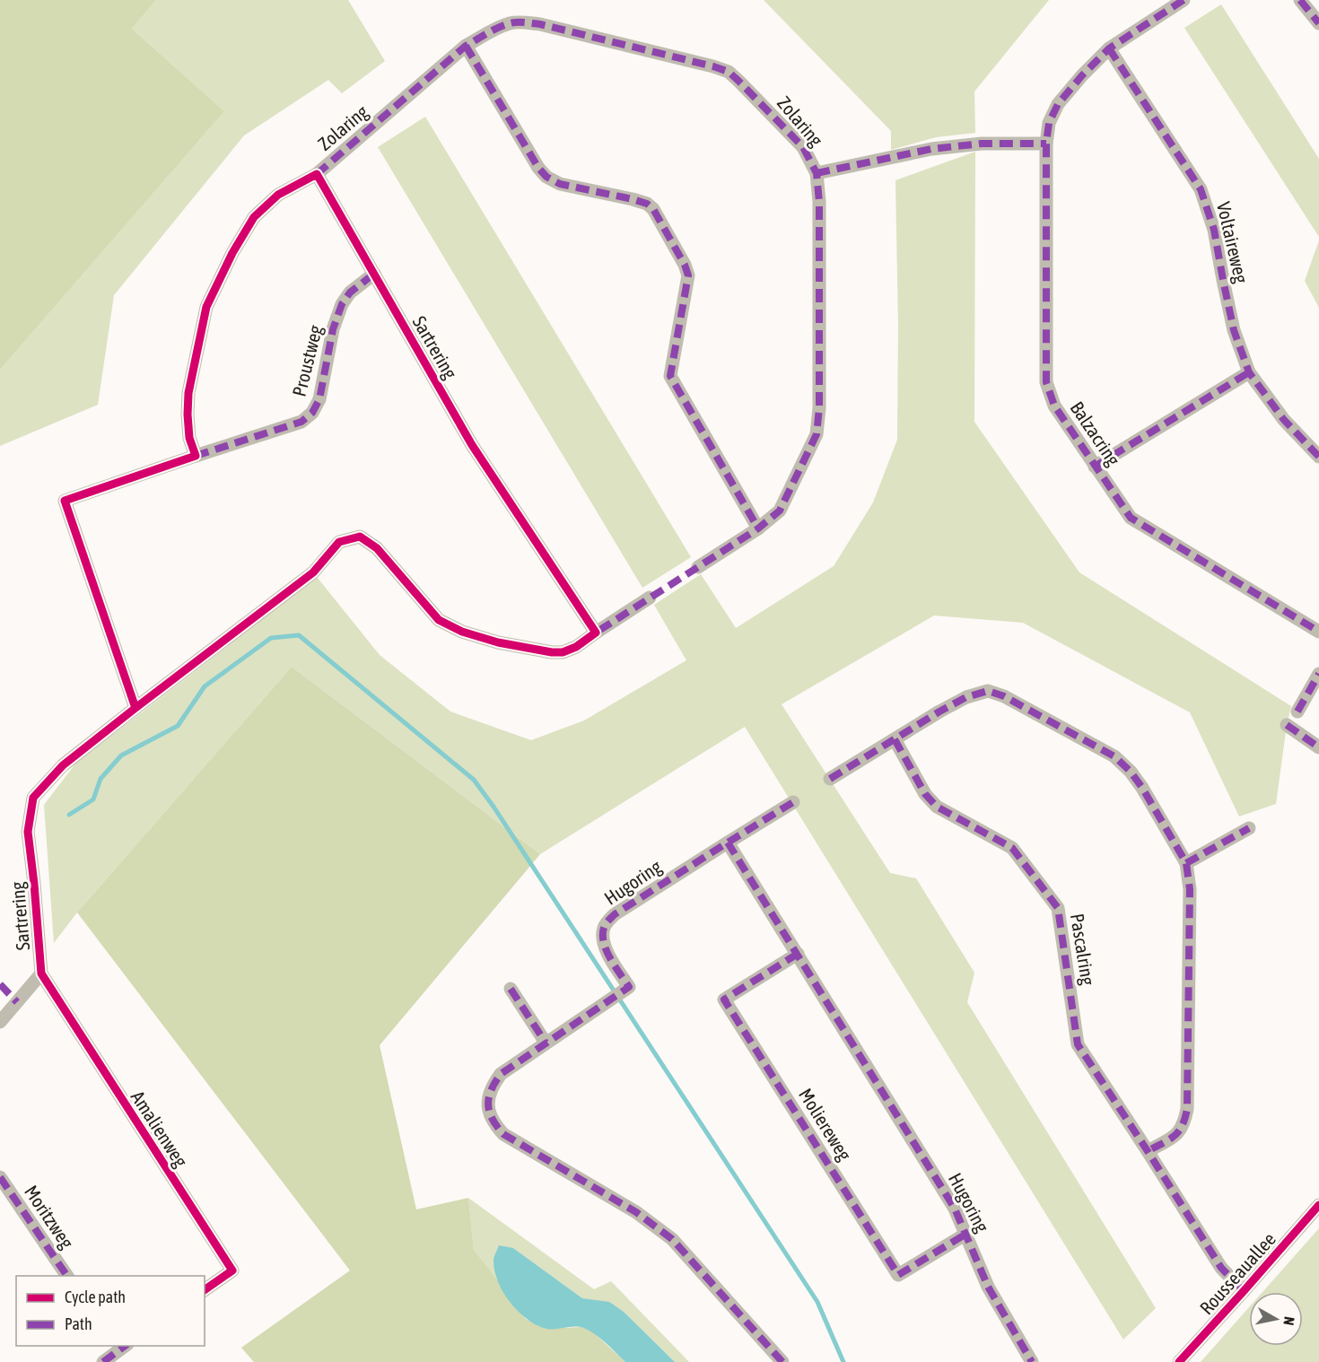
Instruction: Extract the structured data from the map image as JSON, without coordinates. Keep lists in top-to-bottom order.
{
  "streets": {
    "street": [
      "Zolaring",
      "Voltaireweg",
      "Sartrering",
      "Proustweg",
      "Balzacring",
      "Hugoring",
      "Pascalring",
      "Moliereweg",
      "Amalienweg",
      "Moritzweg",
      "Rousseauallee"
    ]
  },
  "crossings": [
    ["Zolaring", "Sartrering"],
    ["Voltaireweg", "Balzacring"],
    ["Sartrering", "Proustweg"],
    ["Sartrering", "Amalienweg"],
    ["Hugoring", "Moliereweg"],
    ["Pascalring", "Rousseauallee"]
  ],
  "legend": ["Cycle path", "Path"],
  "north": "right"
}
